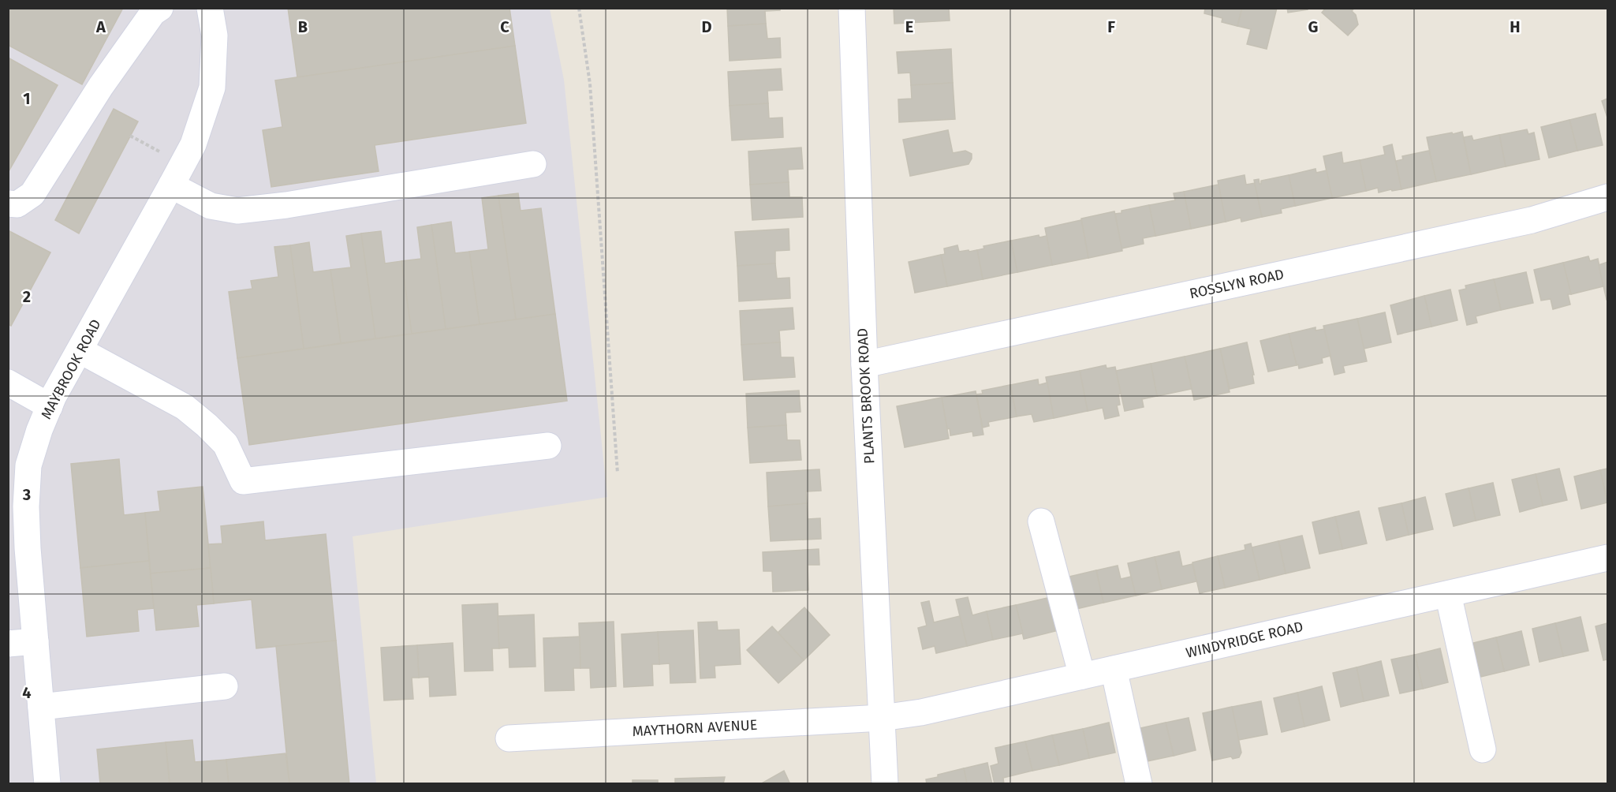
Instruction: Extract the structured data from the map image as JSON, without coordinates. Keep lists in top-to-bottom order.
{
  "streets": {
    "street": [
      "ROSSLYN ROAD",
      "MAYBROOK ROAD",
      "PLANTS BROOK ROAD",
      "WINDYRIDGE ROAD",
      "MAYTHORN AVENUE"
    ]
  },
  "crossings": [
    ["ROSSLYN ROAD", "PLANTS BROOK ROAD"],
    ["PLANTS BROOK ROAD", "WINDYRIDGE ROAD"],
    ["PLANTS BROOK ROAD", "MAYTHORN AVENUE"],
    ["WINDYRIDGE ROAD", "MAYTHORN AVENUE"]
  ],
  "grid": {
    "columns": [
      "A",
      "B",
      "C",
      "D",
      "E",
      "F",
      "G",
      "H"
    ],
    "rows": [
      "1",
      "2",
      "3",
      "4"
    ]
  }
}
